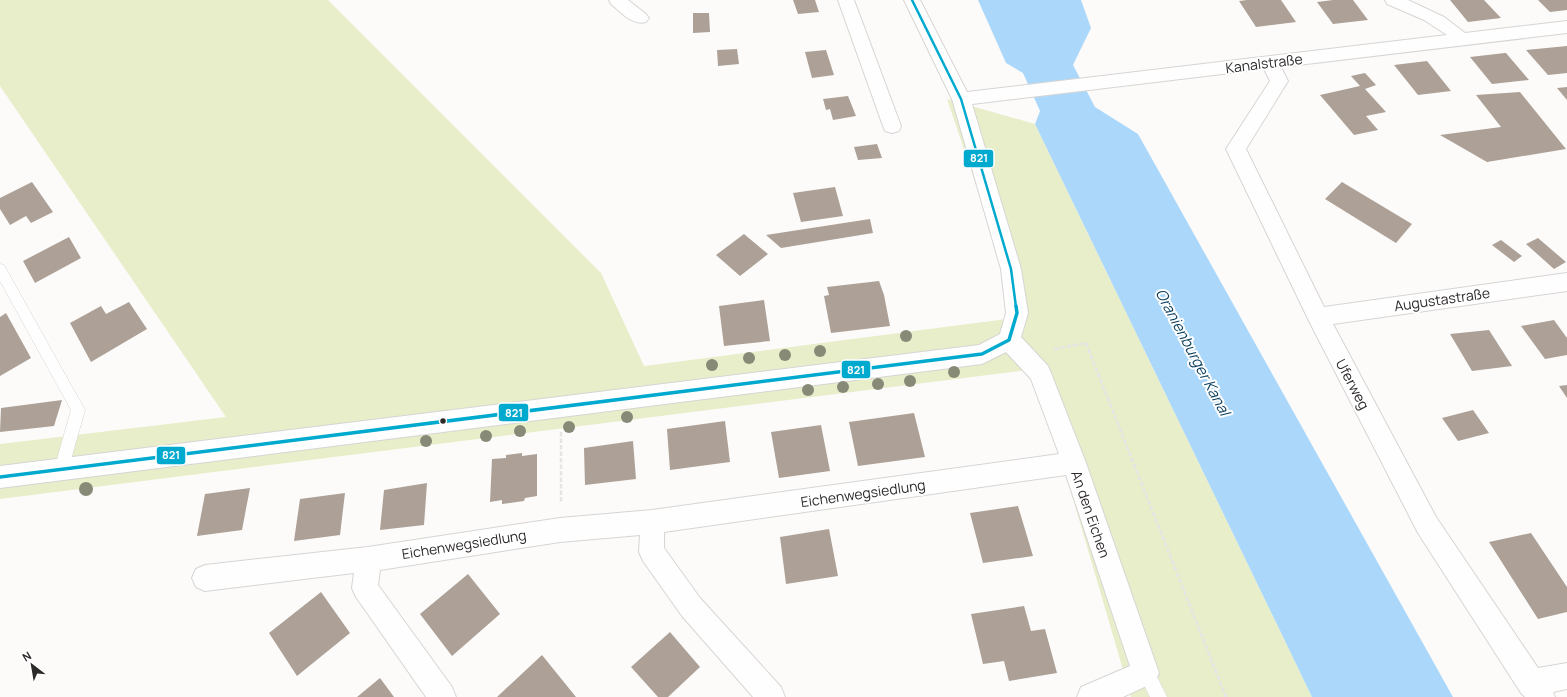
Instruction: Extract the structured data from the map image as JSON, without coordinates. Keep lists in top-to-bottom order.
{
  "streets": {
    "street": [
      "Kanalstraße",
      "Augustastraße",
      "Uferweg",
      "Eichenwegsiedlung",
      "An den Eichen"
    ]
  },
  "crossings": [
    ["Kanalstraße", "Uferweg"],
    ["Augustastraße", "Uferweg"],
    ["Eichenwegsiedlung", "An den Eichen"]
  ],
  "water": ["Oranienburger Kanal"],
  "lines": ["transit line 821"],
  "north": "top left"
}
